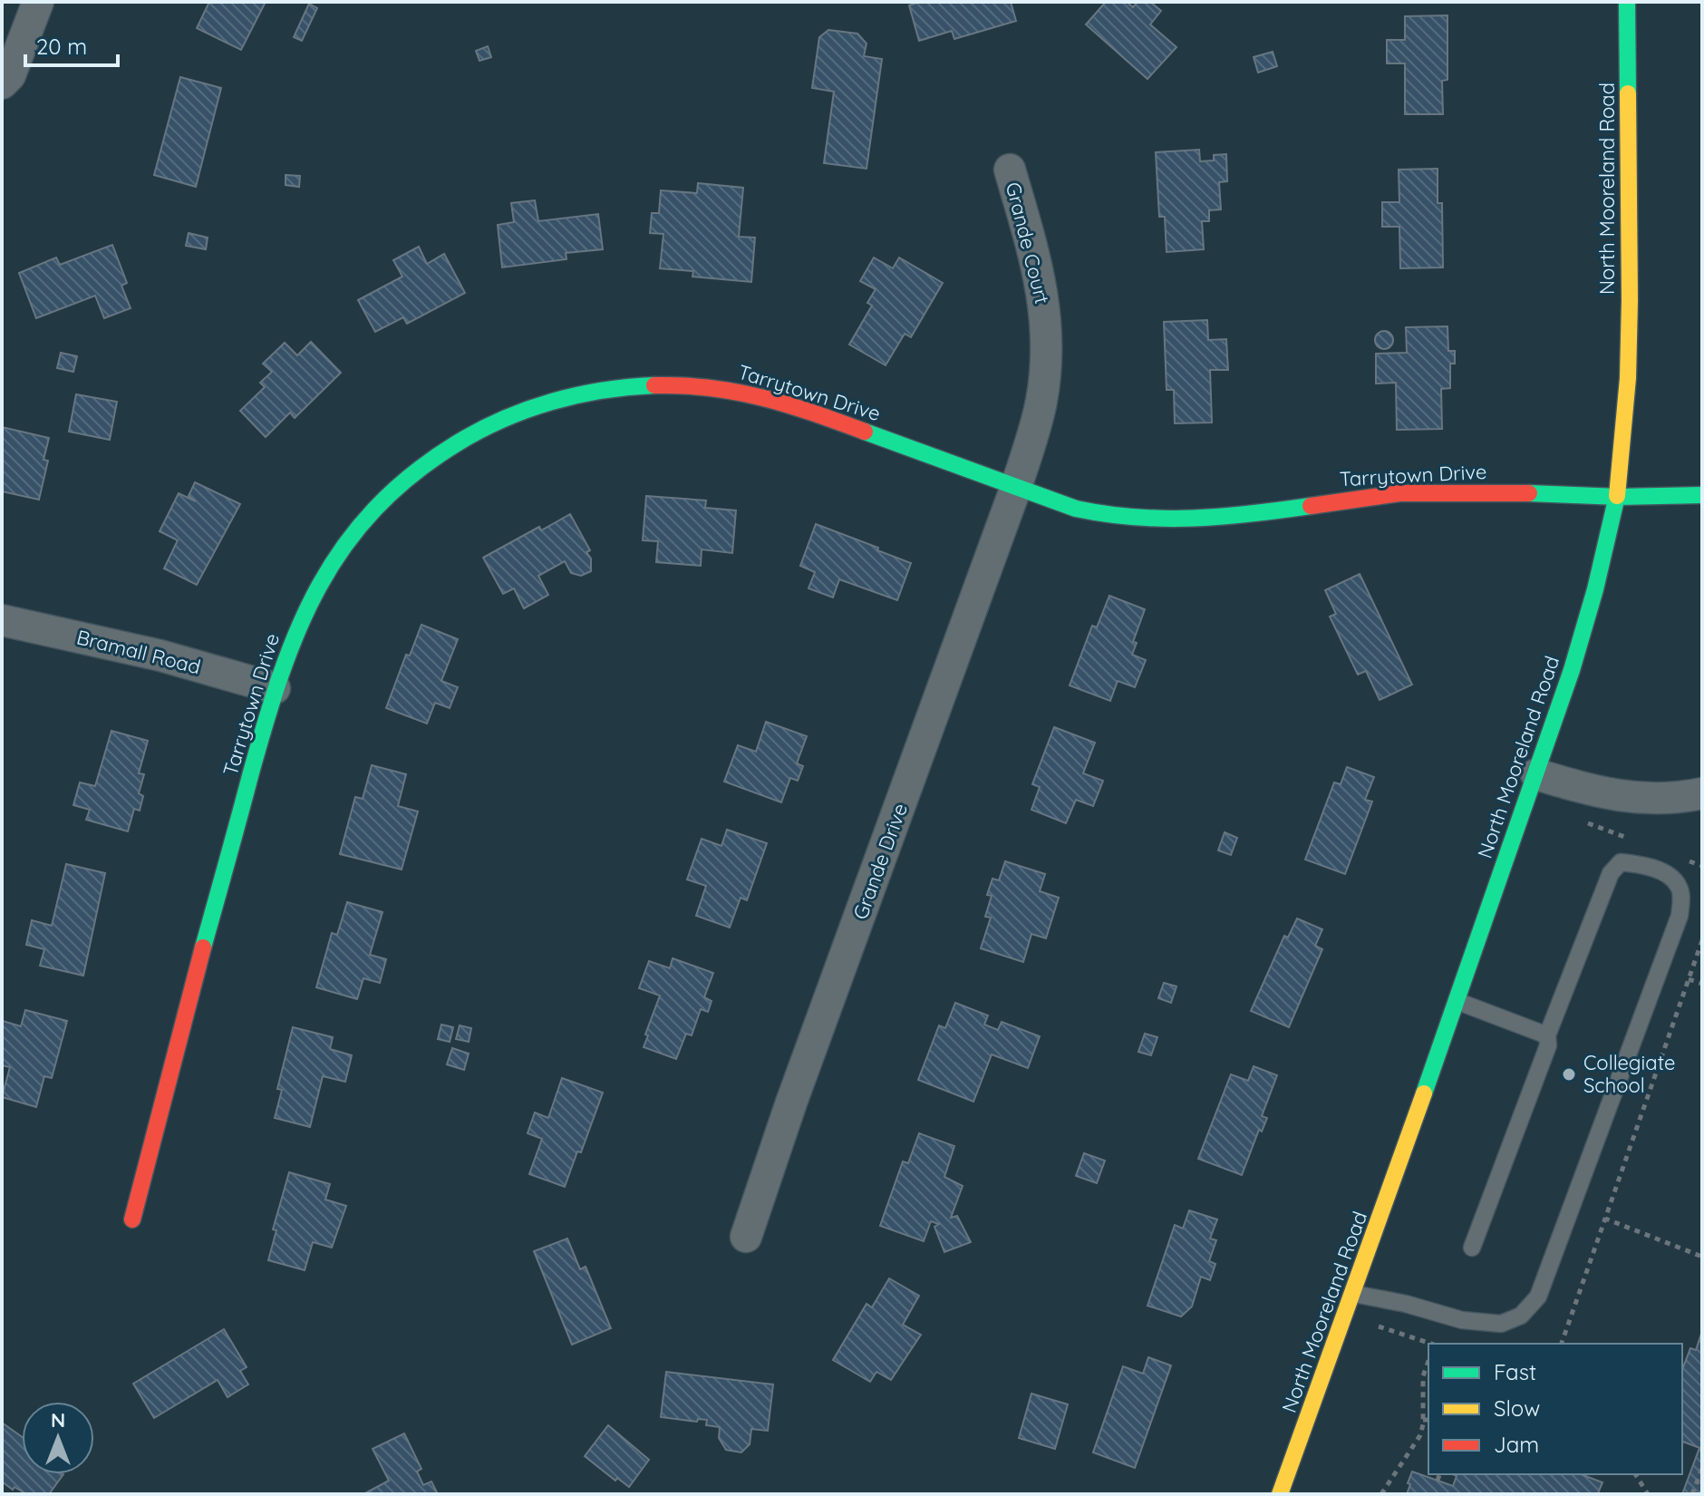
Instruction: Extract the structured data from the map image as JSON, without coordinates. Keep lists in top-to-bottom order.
{
  "streets": {
    "street": [
      "North Mooreland Road",
      "Grande Court",
      "Tarrytown Drive",
      "Bramall Road",
      "Grande Drive"
    ]
  },
  "crossings": [
    ["North Mooreland Road", "Tarrytown Drive"],
    ["Grande Court", "Tarrytown Drive"],
    ["Grande Court", "Grande Drive"],
    ["Tarrytown Drive", "Bramall Road"],
    ["Tarrytown Drive", "Grande Drive"]
  ],
  "places": ["Collegiate School"],
  "legend": ["Fast", "Slow", "Jam"],
  "scale_bar": "20 m",
  "north": "top"
}
